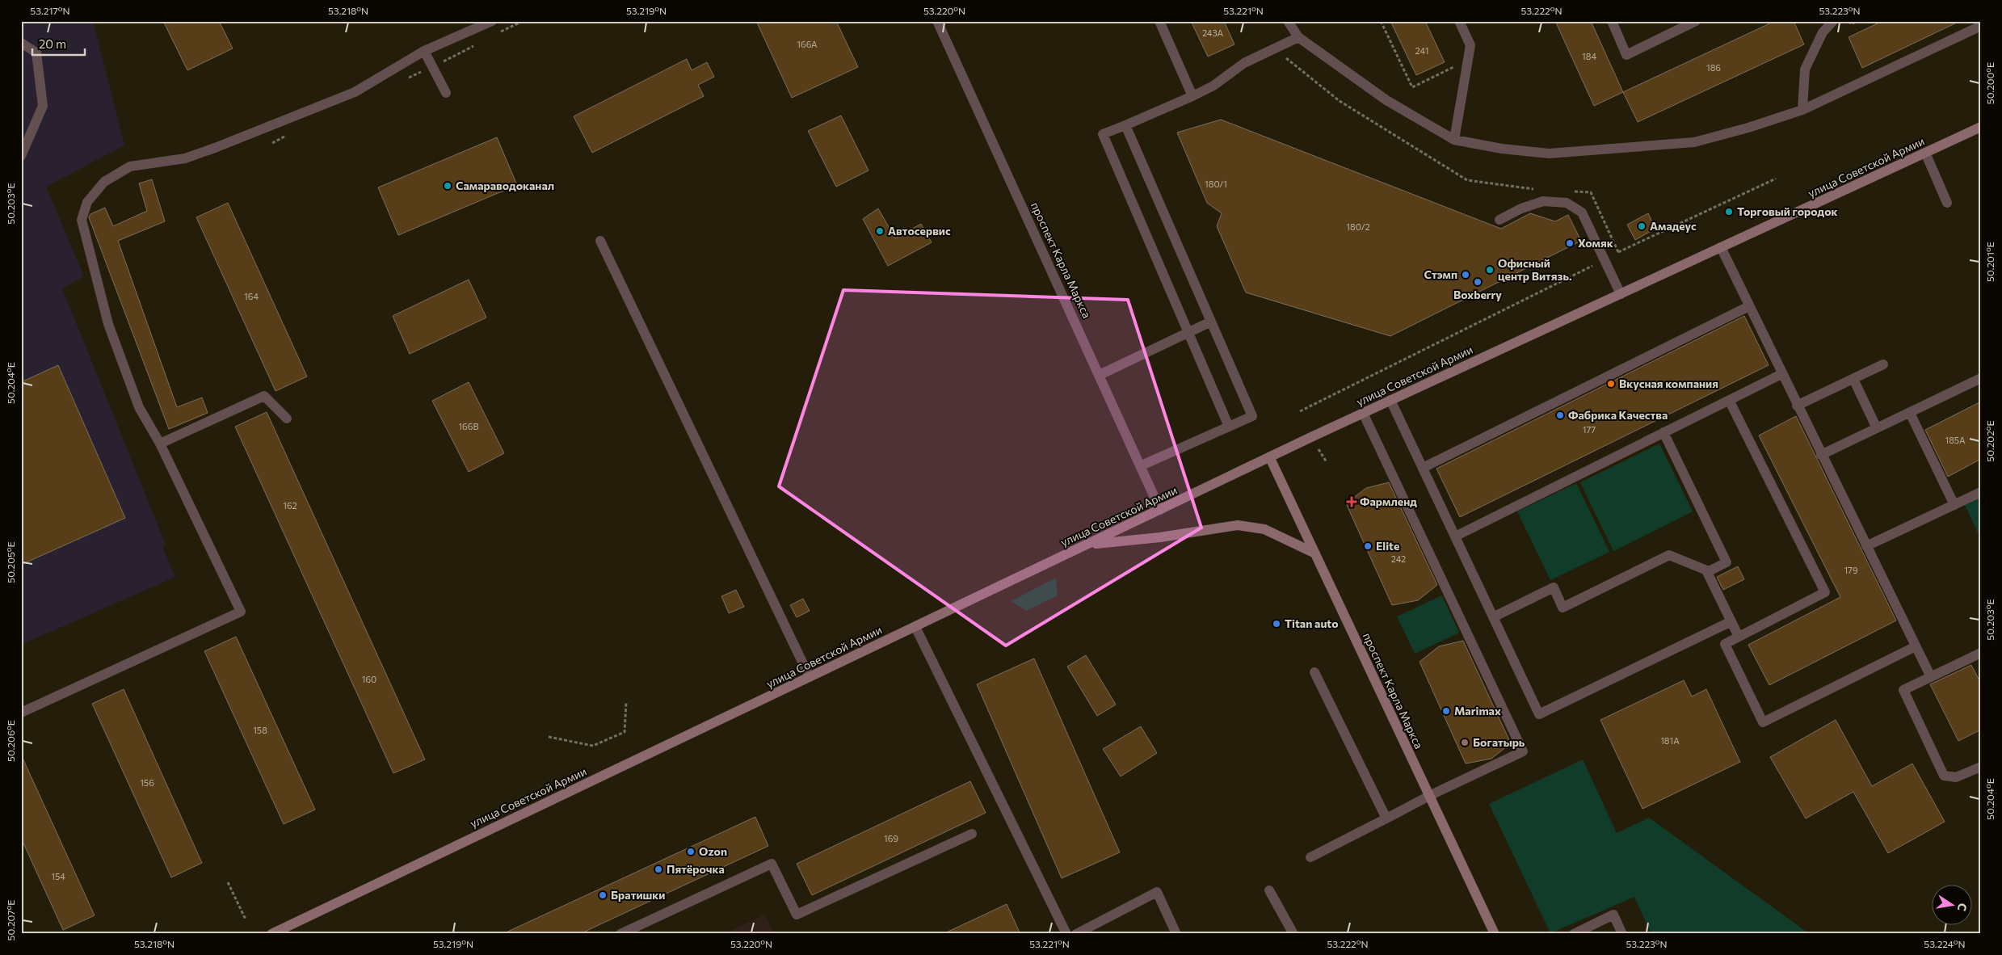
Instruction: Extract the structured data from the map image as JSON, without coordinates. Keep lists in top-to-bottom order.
{
  "streets": {
    "main road": ["улица Советской Армии", "проспект Карла Маркса"]
  },
  "crossings": [
    ["улица Советской Армии", "проспект Карла Маркса"]
  ],
  "places": {
    "other": [
      "Самараводоканал",
      "Торговый городок",
      "Амадеус",
      "Автосервис",
      "Хомяк",
      "Офисный центр Витязь.",
      "Стэмп",
      "Boxberry",
      "Вкусная компания",
      "Фабрика Качества",
      "Elite",
      "Titan auto",
      "Marimax",
      "Богатырь",
      "Ozon",
      "Пятёрочка",
      "Братишки"
    ],
    "health": ["Фармленд"]
  },
  "house_numbers": [
    "243А",
    "166А",
    "241",
    "184",
    "186",
    "180/1",
    "180/2",
    "164",
    "166В",
    "177",
    "185А",
    "162",
    "242",
    "179",
    "160",
    "158",
    "181А",
    "156",
    "169",
    "154"
  ],
  "scale_bar": "20 m",
  "north": "right",
  "coordinates": [
    "53.217°N",
    "53.218°N",
    "53.219°N",
    "53.220°N",
    "53.221°N",
    "53.222°N",
    "53.223°N",
    "50.200°E",
    "50.203°E",
    "50.201°E",
    "50.204°E",
    "50.202°E",
    "50.205°E",
    "50.206°E",
    "50.207°E",
    "53.224°N"
  ]
}
